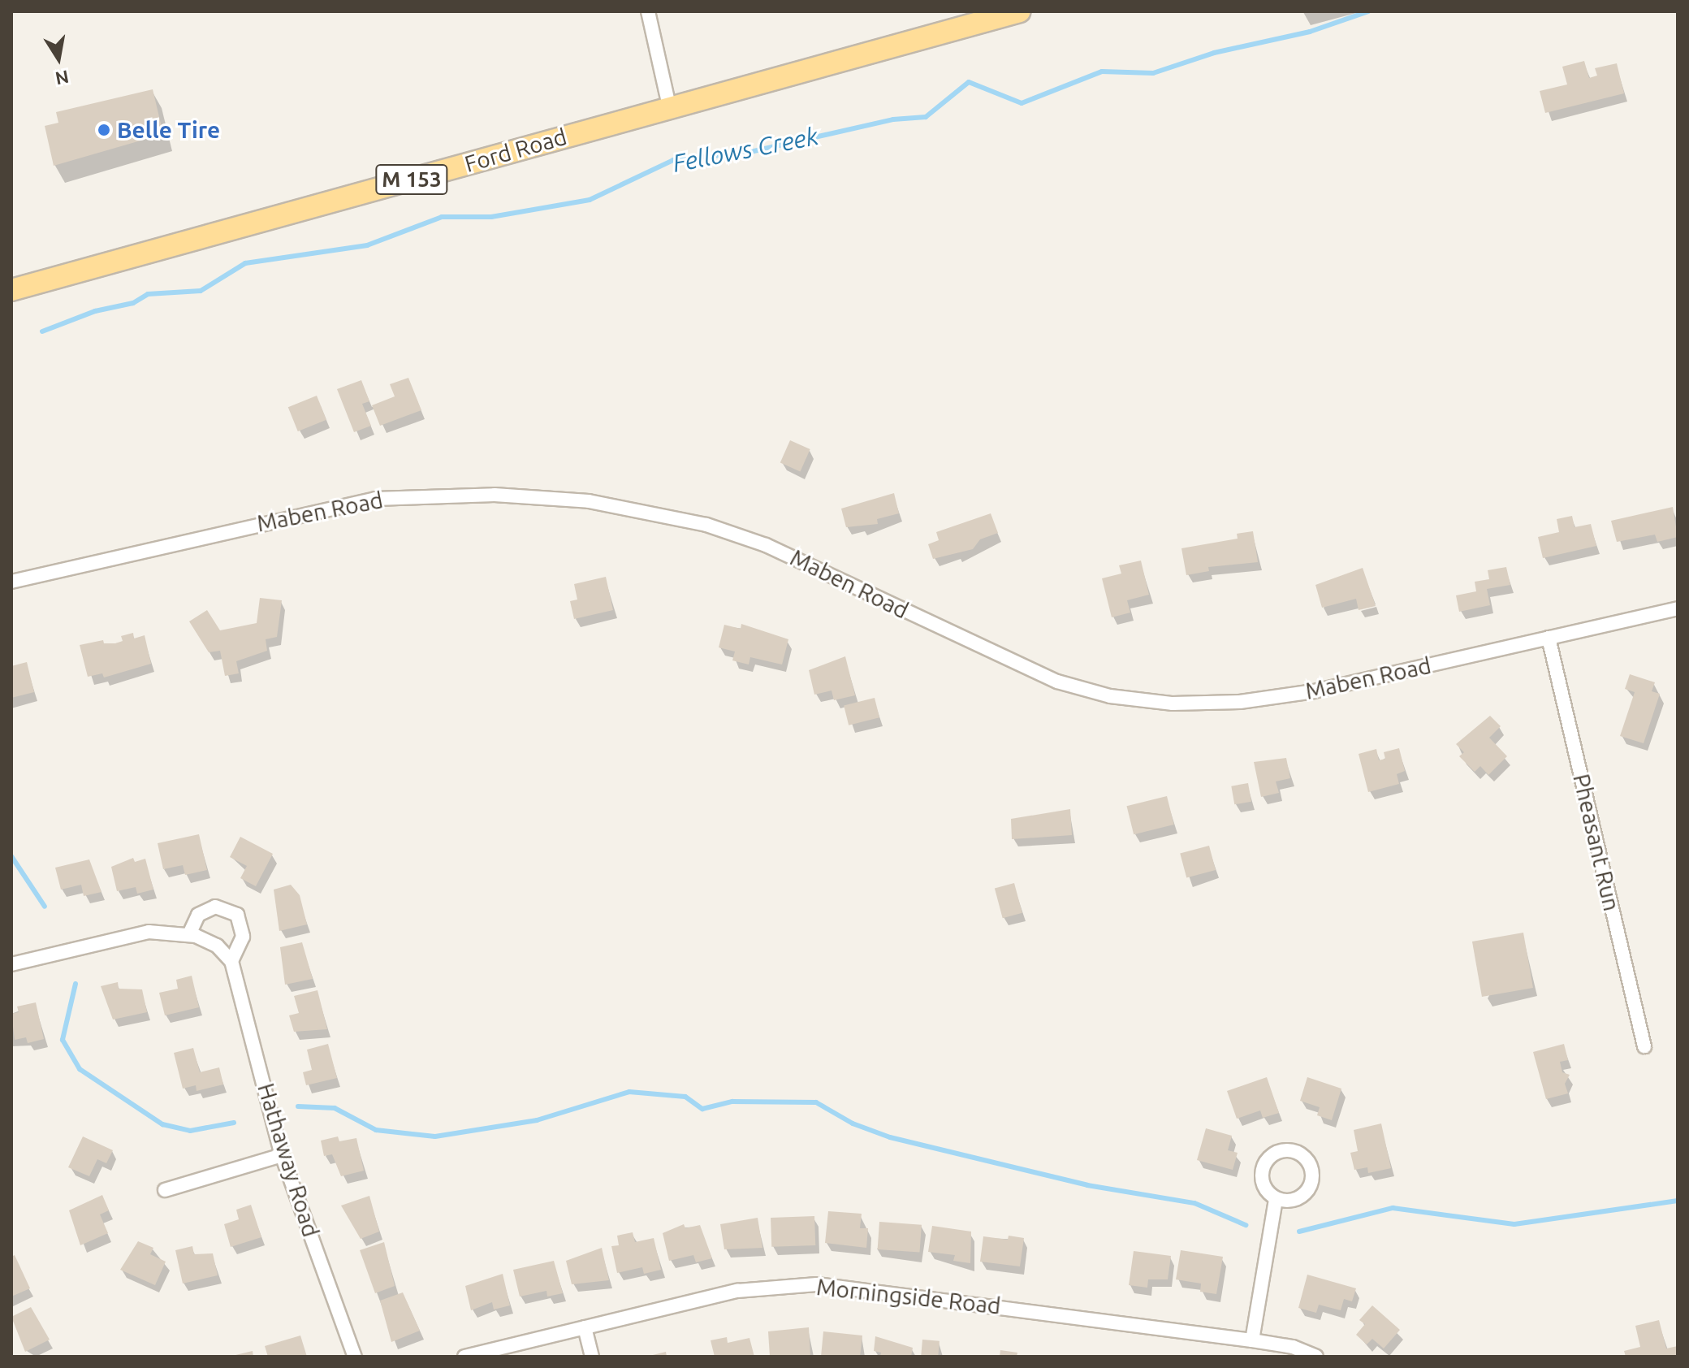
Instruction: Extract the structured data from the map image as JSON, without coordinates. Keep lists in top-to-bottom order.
{
  "streets": {
    "main road": ["Ford Road", "M 153"],
    "street": [
      "Maben Road",
      "Pheasant Run",
      "Hathaway Road",
      "Morningside Road"
    ]
  },
  "crossings": [
    ["Maben Road", "Pheasant Run"]
  ],
  "water": ["Fellows Creek"],
  "places": ["Belle Tire"],
  "north": "bottom"
}
